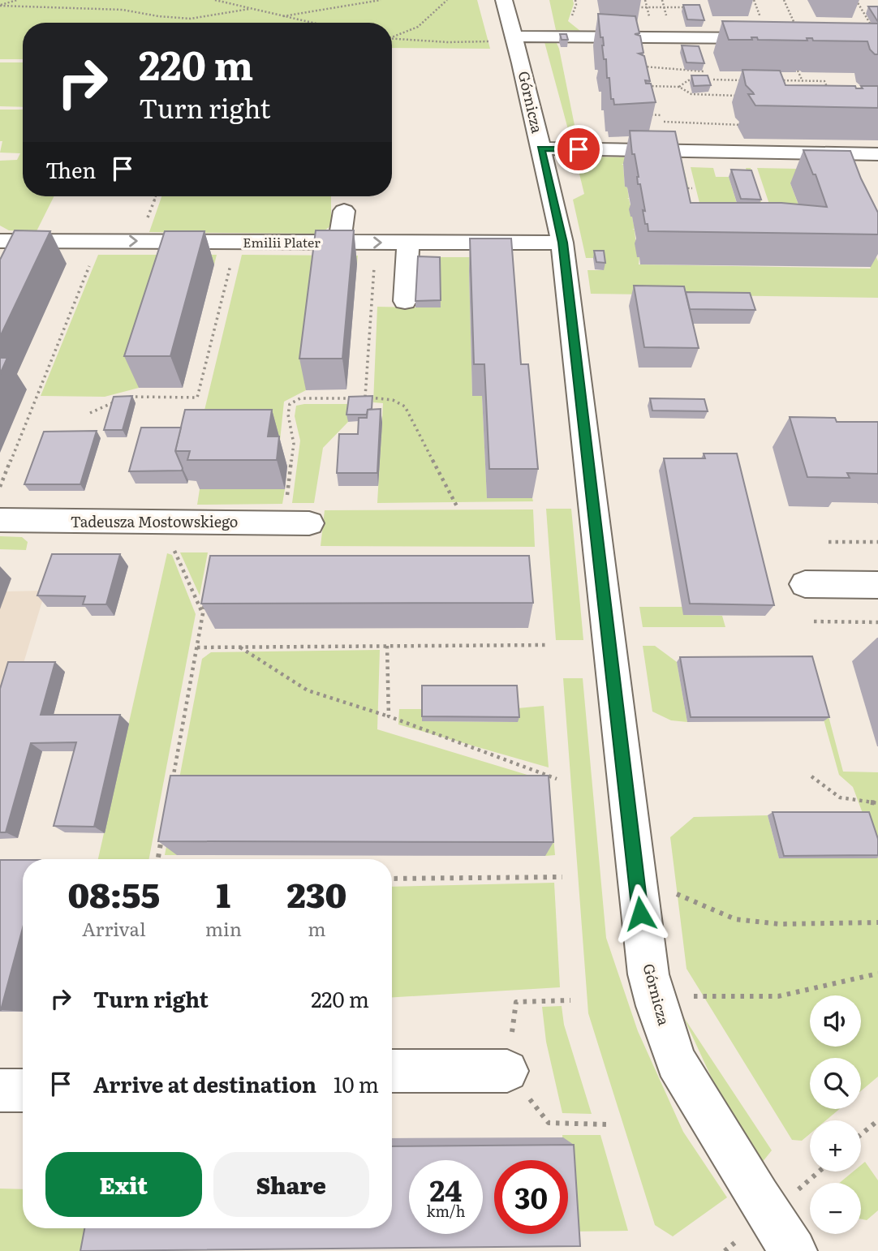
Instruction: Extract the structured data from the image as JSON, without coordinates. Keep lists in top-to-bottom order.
{
  "streets": {
    "street": ["Górnicza", "Emilii Plater", "Tadeusza Mostowskiego"]
  },
  "crossings": [
    ["Górnicza", "Emilii Plater"]
  ],
  "page": {
    "turn": ["220 m", "Turn right"],
    "then": "Then",
    "eta": [
      "08:55",
      "Arrival",
      "1",
      "min",
      "230",
      "m"
    ],
    "list": [
      {
        "name": "Turn right",
        "value": "220 m"
      },
      {
        "name": "Arrive at destination",
        "value": "10 m"
      }
    ],
    "map_buttons": ["+", "−"],
    "buttons": ["Exit", "Share"],
    "speed": "24 km/h",
    "limit": "30"
  }
}
